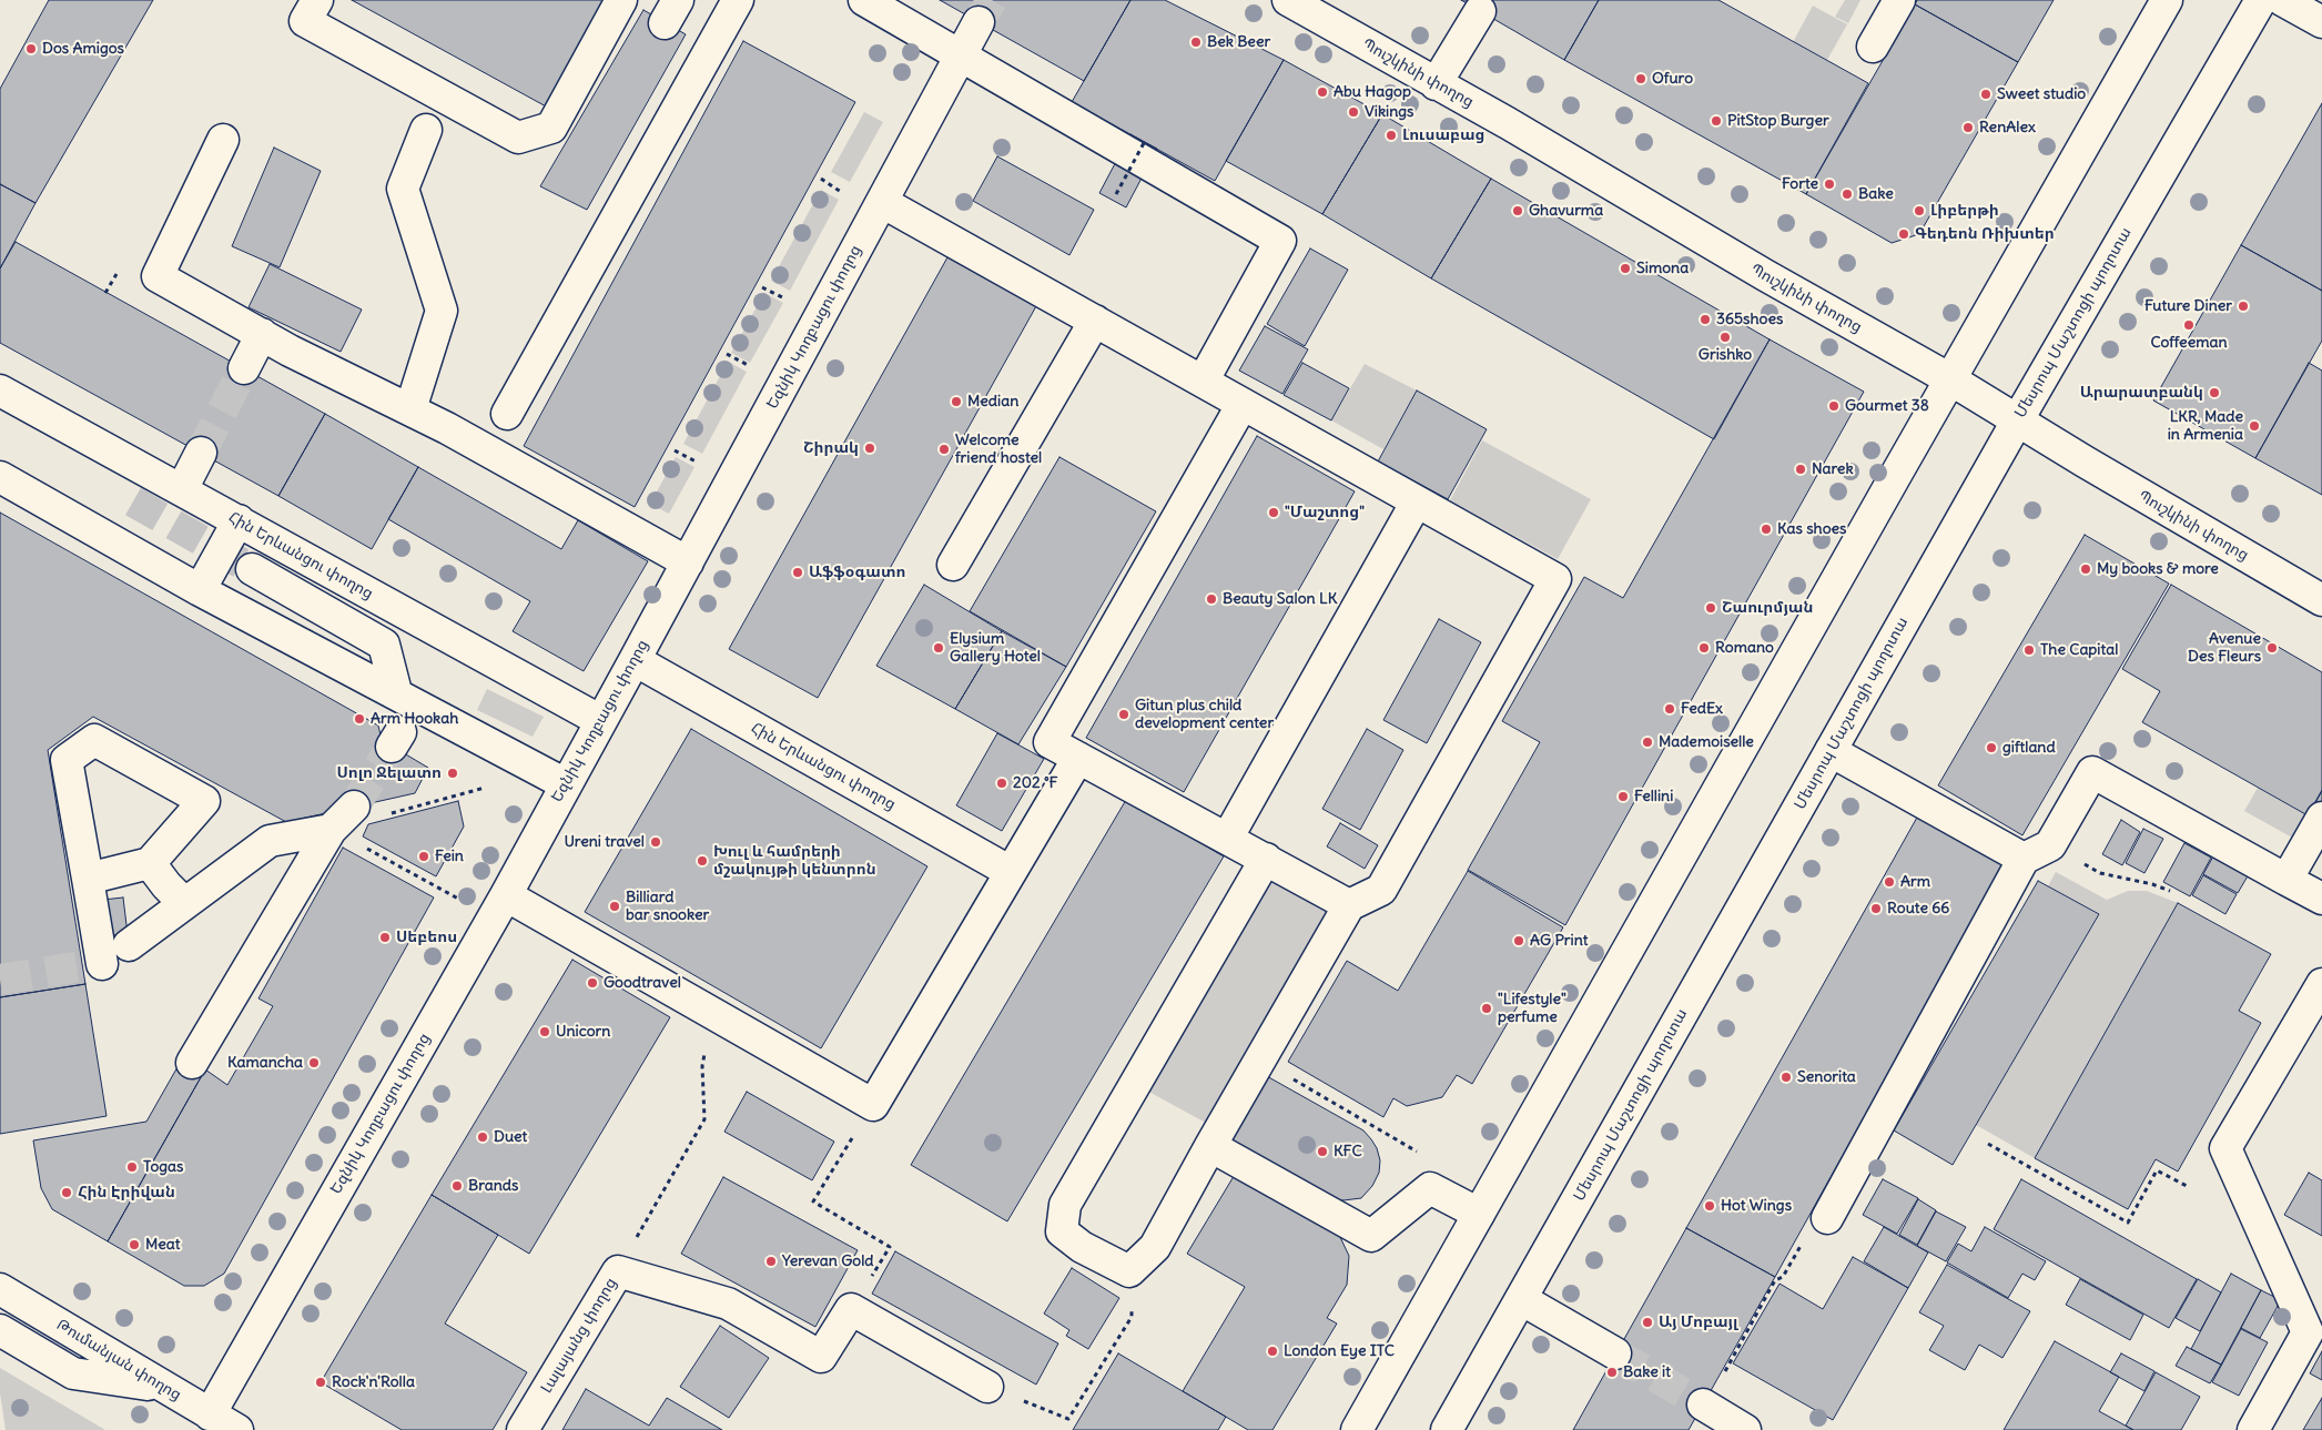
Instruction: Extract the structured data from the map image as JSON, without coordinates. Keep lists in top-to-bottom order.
{
  "streets": {
    "main road": [
      "Պուշկինի փողոց",
      "Մեսրոպ Մաշտոցի պողոտա",
      "Եզնիկ Կողբացու փողոց",
      "Հին Երևանցու փողոց",
      "Լալայանց փողոց",
      "Թումանյան փողոց"
    ]
  },
  "crossings": [
    ["Պուշկինի փողոց", "Մեսրոպ Մաշտոցի պողոտա"],
    ["Եզնիկ Կողբացու փողոց", "Հին Երևանցու փողոց"],
    ["Եզնիկ Կողբացու փողոց", "Թումանյան փողոց"]
  ],
  "places": [
    "Bek Beer",
    "Dos Amigos",
    "Ofuro",
    "Abu Hagop",
    "Sweet studio",
    "Vikings",
    "PitStop Burger",
    "RenAlex",
    "Լուսաբաց",
    "Forte",
    "Bake",
    "Ghavurma",
    "Լիբերթի",
    "Գեդեոն Ռիխտեր",
    "Simona",
    "Future Diner",
    "365shoes",
    "Coffeeman",
    "Grishko",
    "Արարատբանկ",
    "Median",
    "Gourmet 38",
    "LKR, Made in Armenia",
    "Շիրակ",
    "Welcome friend hostel",
    "Narek",
    "\"Մաշտոց\"",
    "Kas shoes",
    "My books & more",
    "Աֆֆօգատո",
    "Beauty Salon LK",
    "Շաուրմյան",
    "Elysium Gallery Hotel",
    "Romano",
    "Avenue Des Fleurs",
    "The Capital",
    "FedEx",
    "Gitun plus child development center",
    "Arm Hookah",
    "Mademoiselle",
    "giftland",
    "Սոլո Ջելատո",
    "202 °F",
    "Fellini",
    "Ureni travel",
    "Fein",
    "Խուլ և համրերի մշակույթի կենտրոն",
    "Arm",
    "Billiard bar snooker",
    "Route 66",
    "Սեբեոս",
    "AG Print",
    "Goodtravel",
    "\"Lifestyle\" perfume",
    "Unicorn",
    "Kamancha",
    "Senorita",
    "Duet",
    "KFC",
    "Togas",
    "Brands",
    "Հին Էրիվան",
    "Hot Wings",
    "Meat",
    "Yerevan Gold",
    "Այ Մոբայլ",
    "London Eye ITC",
    "Bake it",
    "Rock'n'Rolla"
  ]
}
